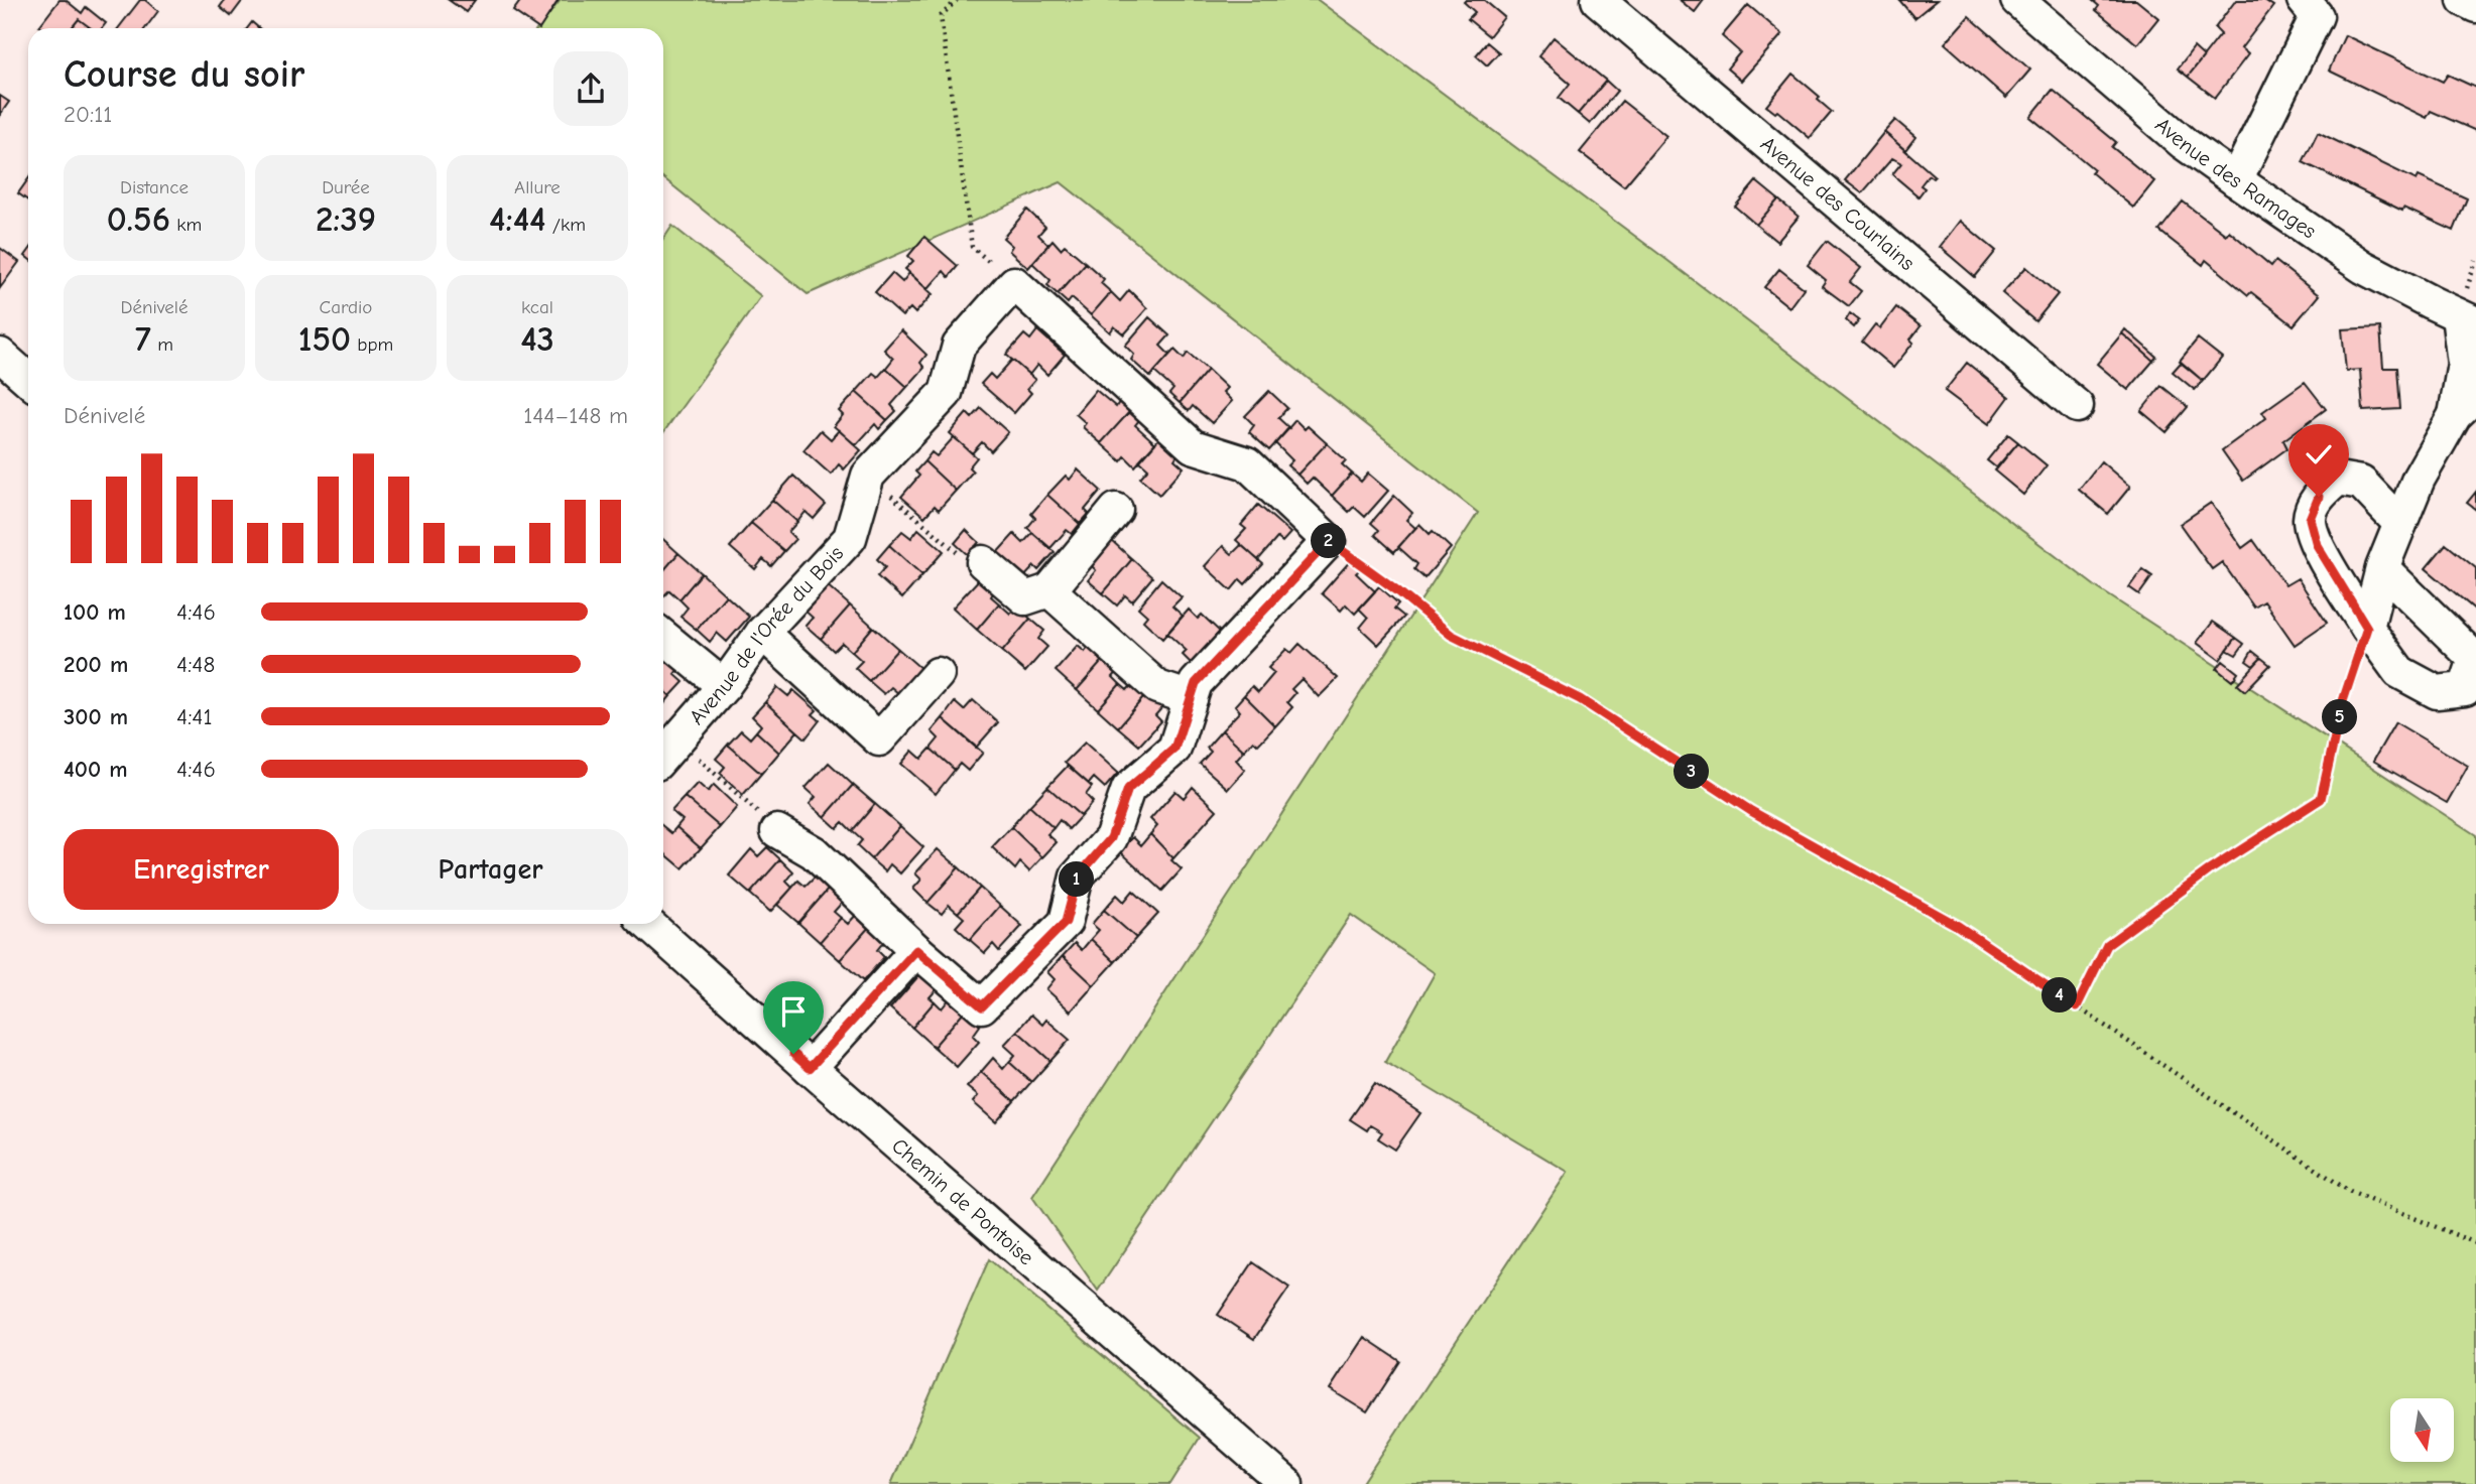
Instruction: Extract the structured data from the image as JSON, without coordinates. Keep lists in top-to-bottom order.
{
  "streets": {
    "street": [
      "Avenue des Ramages",
      "Avenue des Courlains",
      "Avenue de l'Orée du Bois",
      "Chemin de Pontoise"
    ]
  },
  "north": "bottom",
  "page": {
    "heading": ["Course du soir", "20:11"],
    "stats": [
      ["Distance", "0.56 km"],
      ["Durée", "2:39"],
      ["Allure", "4:44 /km"],
      ["Dénivelé", "7 m"],
      ["Cardio", "150 bpm"],
      ["kcal", "43"]
    ],
    "chart": ["Dénivelé", "144–148 m"],
    "pins": [
      "2",
      "5",
      "3",
      "1",
      "4"
    ],
    "list": [
      {
        "name": "100 m",
        "note": "4:46"
      },
      {
        "name": "200 m",
        "note": "4:48"
      },
      {
        "name": "300 m",
        "note": "4:41"
      },
      {
        "name": "400 m",
        "note": "4:46"
      }
    ],
    "buttons": ["Enregistrer", "Partager"]
  }
}
